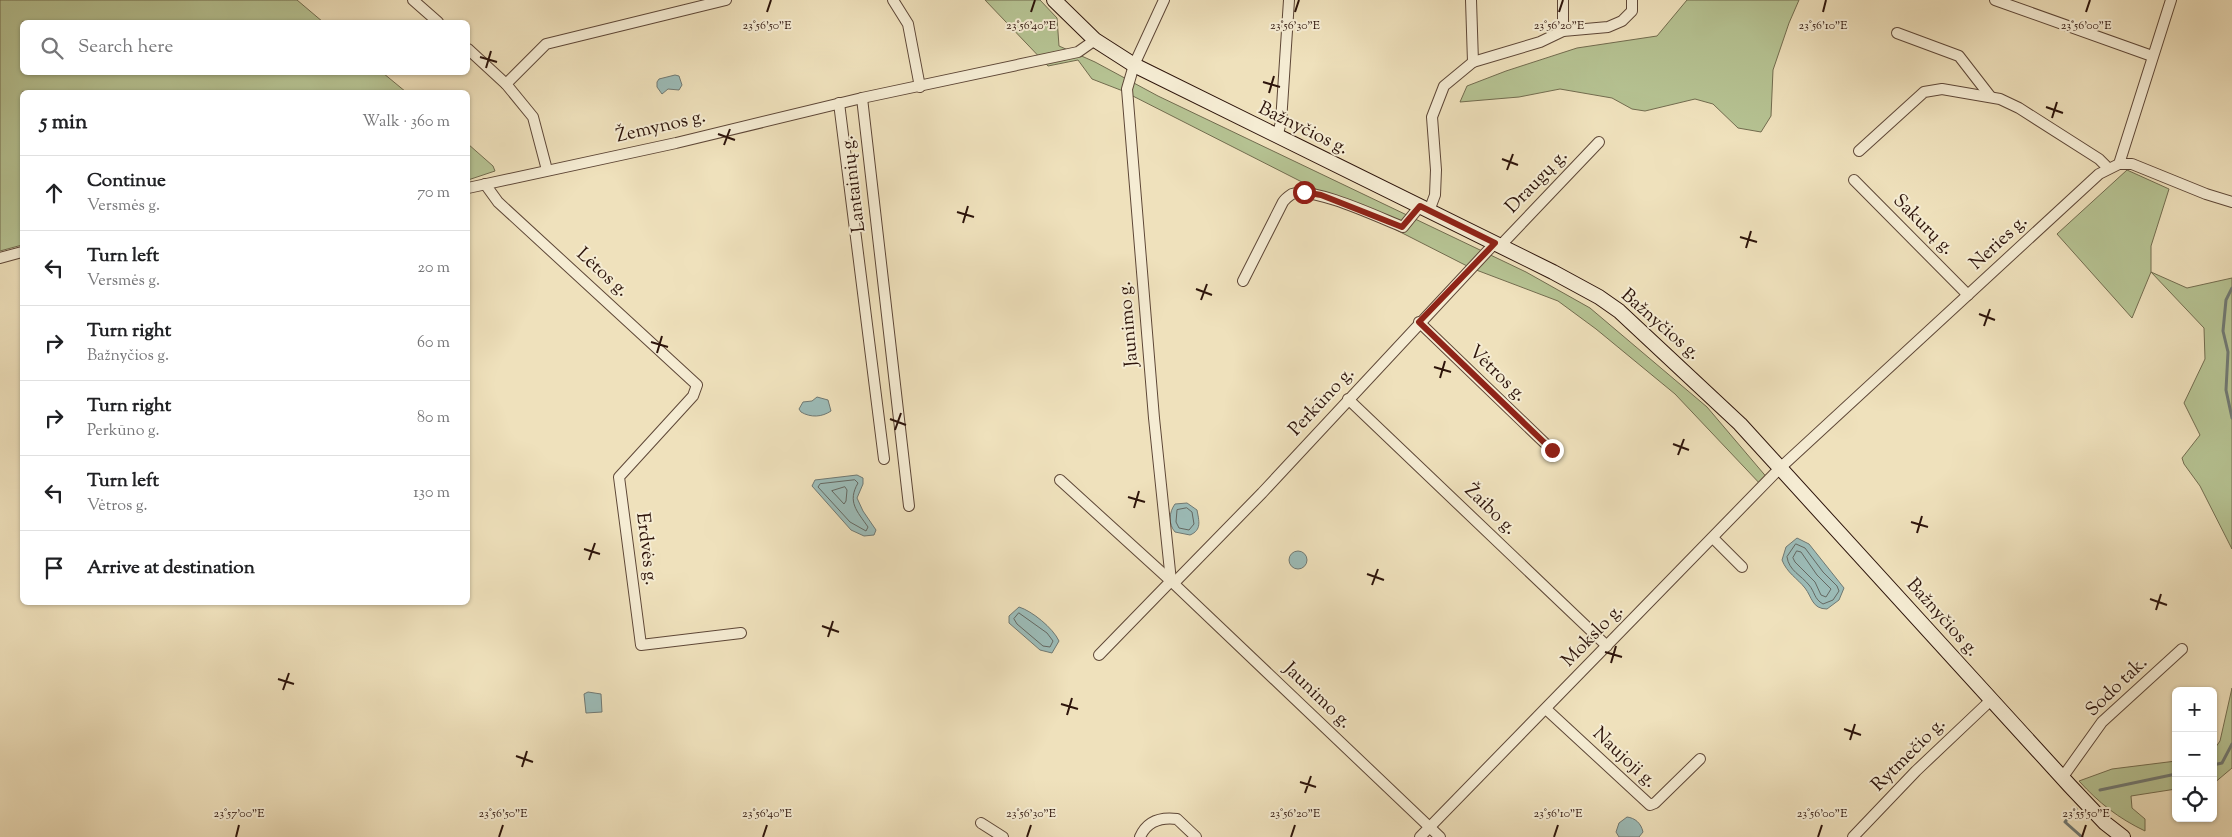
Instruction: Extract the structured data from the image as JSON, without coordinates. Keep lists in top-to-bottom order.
{
  "streets": {
    "main road": ["Bažnyčios g."],
    "street": [
      "Žemynos g.",
      "Draugų g.",
      "Lantainių g.",
      "Sakurų g.",
      "Neries g.",
      "Lėtos g.",
      "Jaunimo g.",
      "Vėtros g.",
      "Perkūno g.",
      "Žaibo g.",
      "Erdvės g.",
      "Mokslo g.",
      "Sodo tak.",
      "Rytmečio g.",
      "Naujoji g."
    ]
  },
  "crossings": [
    ["Žemynos g.", "Lantainių g."],
    ["Žemynos g.", "Lėtos g."],
    ["Bažnyčios g.", "Draugų g."],
    ["Bažnyčios g.", "Neries g."],
    ["Bažnyčios g.", "Jaunimo g."],
    ["Bažnyčios g.", "Perkūno g."],
    ["Bažnyčios g.", "Mokslo g."],
    ["Bažnyčios g.", "Sodo tak."],
    ["Bažnyčios g.", "Rytmečio g."],
    ["Draugų g.", "Perkūno g."],
    ["Sakurų g.", "Neries g."],
    ["Neries g.", "Mokslo g."],
    ["Lėtos g.", "Erdvės g."],
    ["Jaunimo g.", "Perkūno g."],
    ["Jaunimo g.", "Mokslo g."],
    ["Vėtros g.", "Perkūno g."],
    ["Perkūno g.", "Žaibo g."],
    ["Žaibo g.", "Mokslo g."],
    ["Mokslo g.", "Naujoji g."]
  ],
  "page": {
    "search": "Search here",
    "heading": ["5 min", "Walk · 360 m"],
    "list": [
      ["Continue", "Versmės g.", "70 m"],
      ["Turn left", "Versmės g.", "20 m"],
      ["Turn right", "Bažnyčios g.", "60 m"],
      ["Turn right", "Perkūno g.", "80 m"],
      ["Turn left", "Vėtros g.", "130 m"],
      "Arrive at destination"
    ],
    "map_buttons": ["+", "−"]
  },
  "coordinates": [
    "23°56'50\"E",
    "23°56'40\"E",
    "23°56'30\"E",
    "23°56'20\"E",
    "23°56'10\"E",
    "23°56'00\"E",
    "23°57'00\"E",
    "23°55'50\"E"
  ]
}
